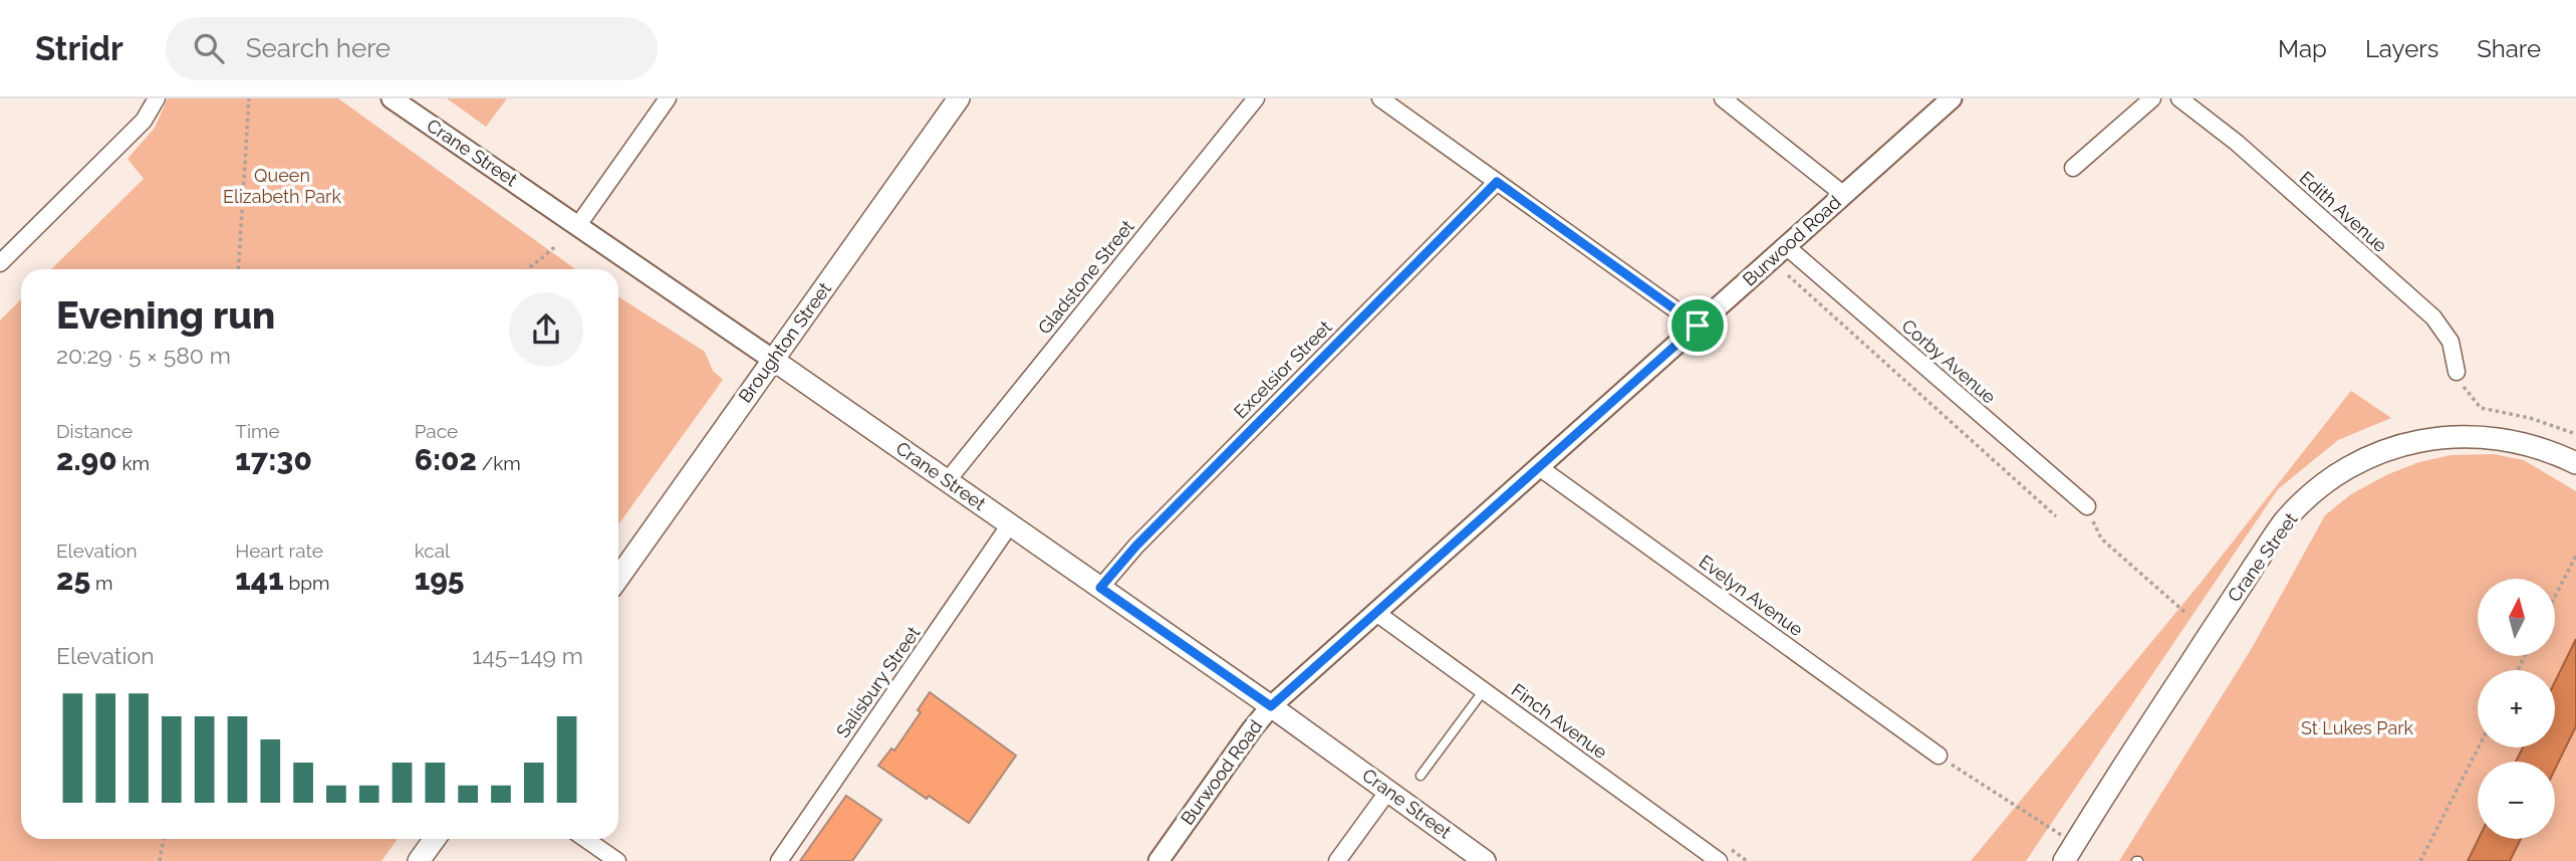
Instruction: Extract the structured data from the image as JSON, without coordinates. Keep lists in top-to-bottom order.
{
  "streets": {
    "main road": ["Crane Street", "Broughton Street"],
    "street": [
      "Edith Avenue",
      "Burwood Road",
      "Gladstone Street",
      "Corby Avenue",
      "Excelsior Street",
      "Evelyn Avenue",
      "Salisbury Street",
      "Finch Avenue"
    ]
  },
  "crossings": [
    ["Crane Street", "Burwood Road"],
    ["Crane Street", "Gladstone Street"],
    ["Crane Street", "Broughton Street"],
    ["Crane Street", "Excelsior Street"],
    ["Crane Street", "Salisbury Street"],
    ["Burwood Road", "Corby Avenue"],
    ["Burwood Road", "Evelyn Avenue"],
    ["Burwood Road", "Finch Avenue"]
  ],
  "parks": ["Queen Elizabeth Park", "St Lukes Park"],
  "north": "top",
  "page": {
    "header": "Stridr",
    "search": "Search here",
    "nav": ["Map", "Layers", "Share"],
    "heading": ["Evening run", "20:29 · 5 × 580 m"],
    "stats": [
      ["Distance", "2.90 km"],
      ["Time", "17:30"],
      ["Pace", "6:02 /km"],
      ["Elevation", "25 m"],
      ["Heart rate", "141 bpm"],
      ["kcal", "195"]
    ],
    "map_buttons": ["+", "−"],
    "chart": ["Elevation", "145–149 m"]
  }
}
